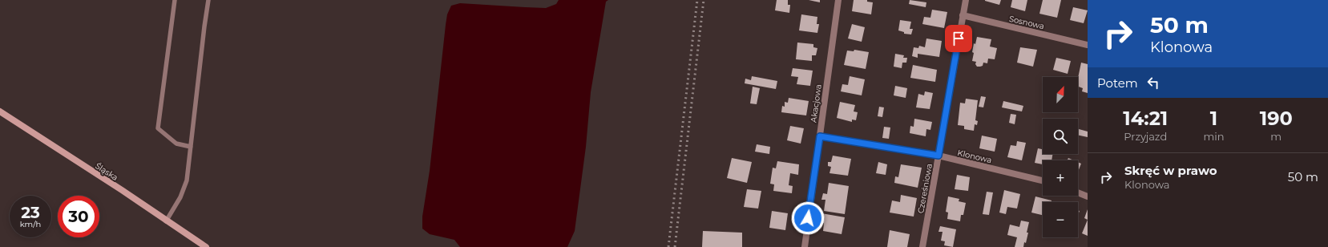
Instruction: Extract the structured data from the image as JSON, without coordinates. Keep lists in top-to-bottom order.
{
  "streets": {
    "street": [
      "Sosnowa",
      "Akacjowa",
      "Klonowa",
      "Śląska",
      "Czereśniowa"
    ]
  },
  "crossings": [
    ["Sosnowa", "Czereśniowa"],
    ["Akacjowa", "Klonowa"],
    ["Klonowa", "Czereśniowa"]
  ],
  "north": "top right",
  "page": {
    "turn": ["50 m", "Klonowa"],
    "then": "Potem",
    "map_buttons": ["+", "−"],
    "eta": [
      "14:21",
      "Przyjazd",
      "1",
      "min",
      "190",
      "m"
    ],
    "list": [
      {
        "name": "Skręć w prawo",
        "note": "Klonowa",
        "value": "50 m"
      }
    ],
    "speed": "23 km/h",
    "limit": "30"
  }
}
